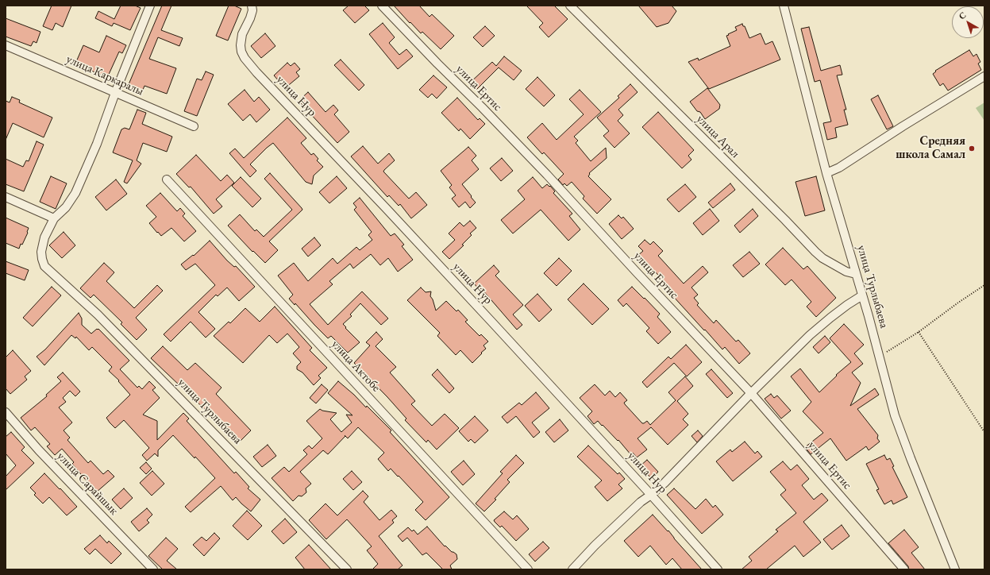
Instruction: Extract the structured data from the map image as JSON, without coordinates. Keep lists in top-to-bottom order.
{
  "streets": {
    "street": [
      "улица Каркаралы",
      "улица Ертис",
      "улица Нур",
      "улица Арал",
      "улица Турлыбаева",
      "улица Актобе",
      "улица Сарайшык"
    ]
  },
  "crossings": [
    ["улица Арал", "улица Турлыбаева"]
  ],
  "places": ["Средняя школа Самал"],
  "north": "top left"
}
